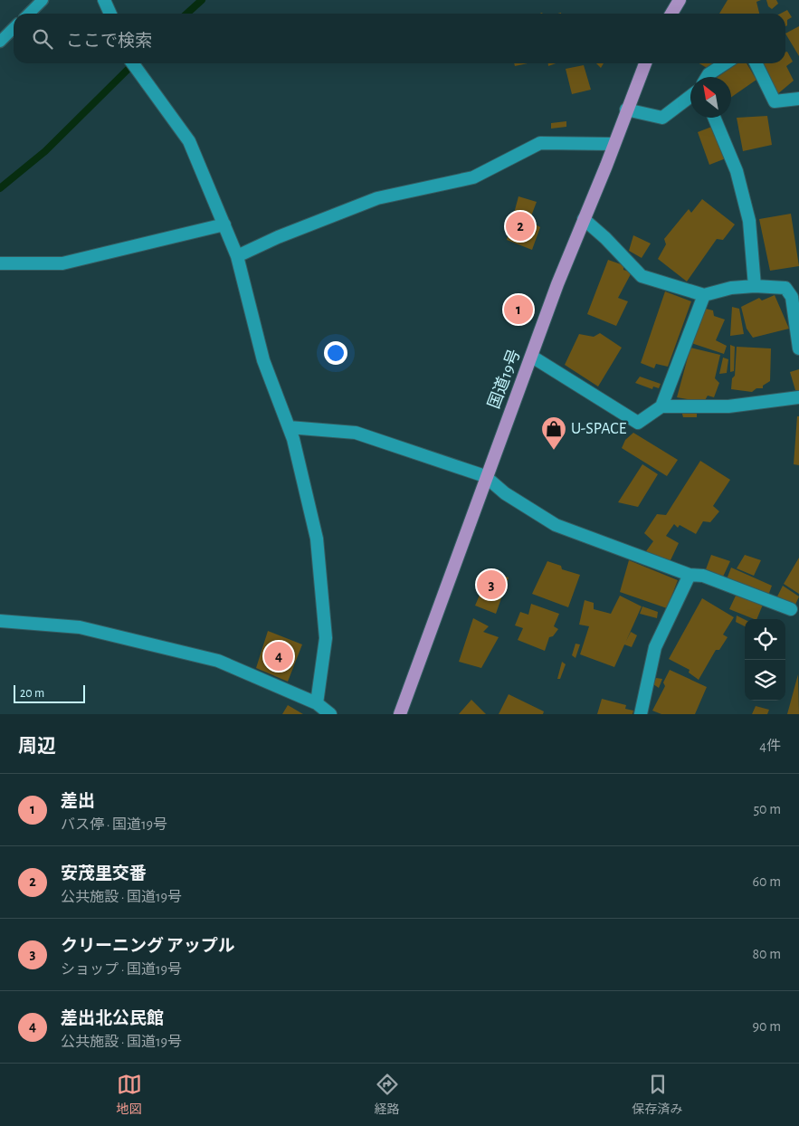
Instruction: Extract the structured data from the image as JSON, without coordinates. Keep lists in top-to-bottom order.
{
  "streets": {
    "highway": ["国道19号"]
  },
  "places": {
    "shop": ["U-SPACE"]
  },
  "scale_bar": "20 m",
  "north": "top left",
  "page": {
    "search": "ここで検索",
    "pins": [
      "2",
      "1",
      "3",
      "4"
    ],
    "scale": "20 m",
    "heading": ["周辺", "4件"],
    "list": [
      {
        "mark": "1",
        "name": "差出",
        "note": "バス停 · 国道19号",
        "value": "50 m"
      },
      {
        "mark": "2",
        "name": "安茂里交番",
        "note": "公共施設 · 国道19号",
        "value": "60 m"
      },
      {
        "mark": "3",
        "name": "クリーニング アップル",
        "note": "ショップ · 国道19号",
        "value": "80 m"
      },
      {
        "mark": "4",
        "name": "差出北公民館",
        "note": "公共施設 · 国道19号",
        "value": "90 m"
      }
    ],
    "nav": ["地図", "経路", "保存済み"]
  }
}
